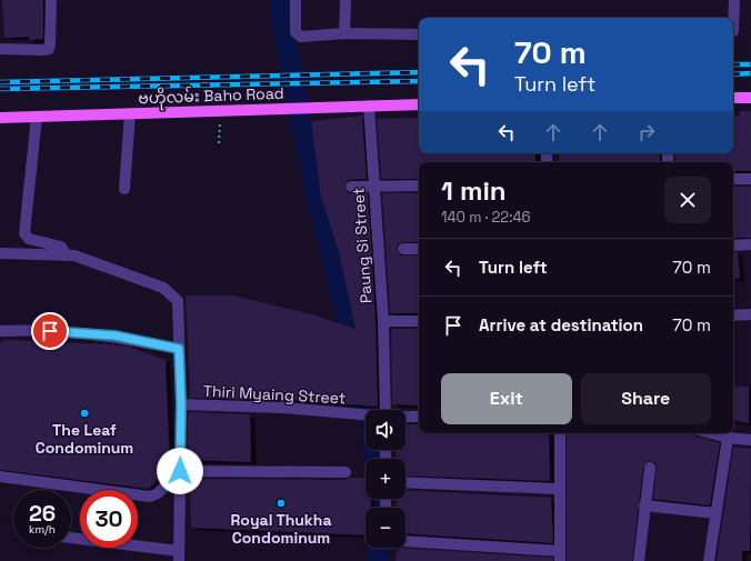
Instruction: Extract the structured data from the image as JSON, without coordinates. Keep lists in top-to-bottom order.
{
  "streets": {
    "main road": ["ဗဟိုလမ်း Baho Road"],
    "street": ["Paung Si Street", "Thiri Myaing Street"]
  },
  "crossings": [
    ["ဗဟိုလမ်း Baho Road", "Paung Si Street"]
  ],
  "places": ["The Leaf Condominum", "Royal Thukha Condominum"],
  "page": {
    "turn": ["70 m", "Turn left"],
    "heading": ["1 min", "140 m · 22:46"],
    "list": [
      {
        "name": "Turn left",
        "value": "70 m"
      },
      {
        "name": "Arrive at destination",
        "value": "70 m"
      }
    ],
    "buttons": ["Exit", "Share"],
    "map_buttons": ["+", "−"],
    "speed": "26 km/h",
    "limit": "30"
  }
}
